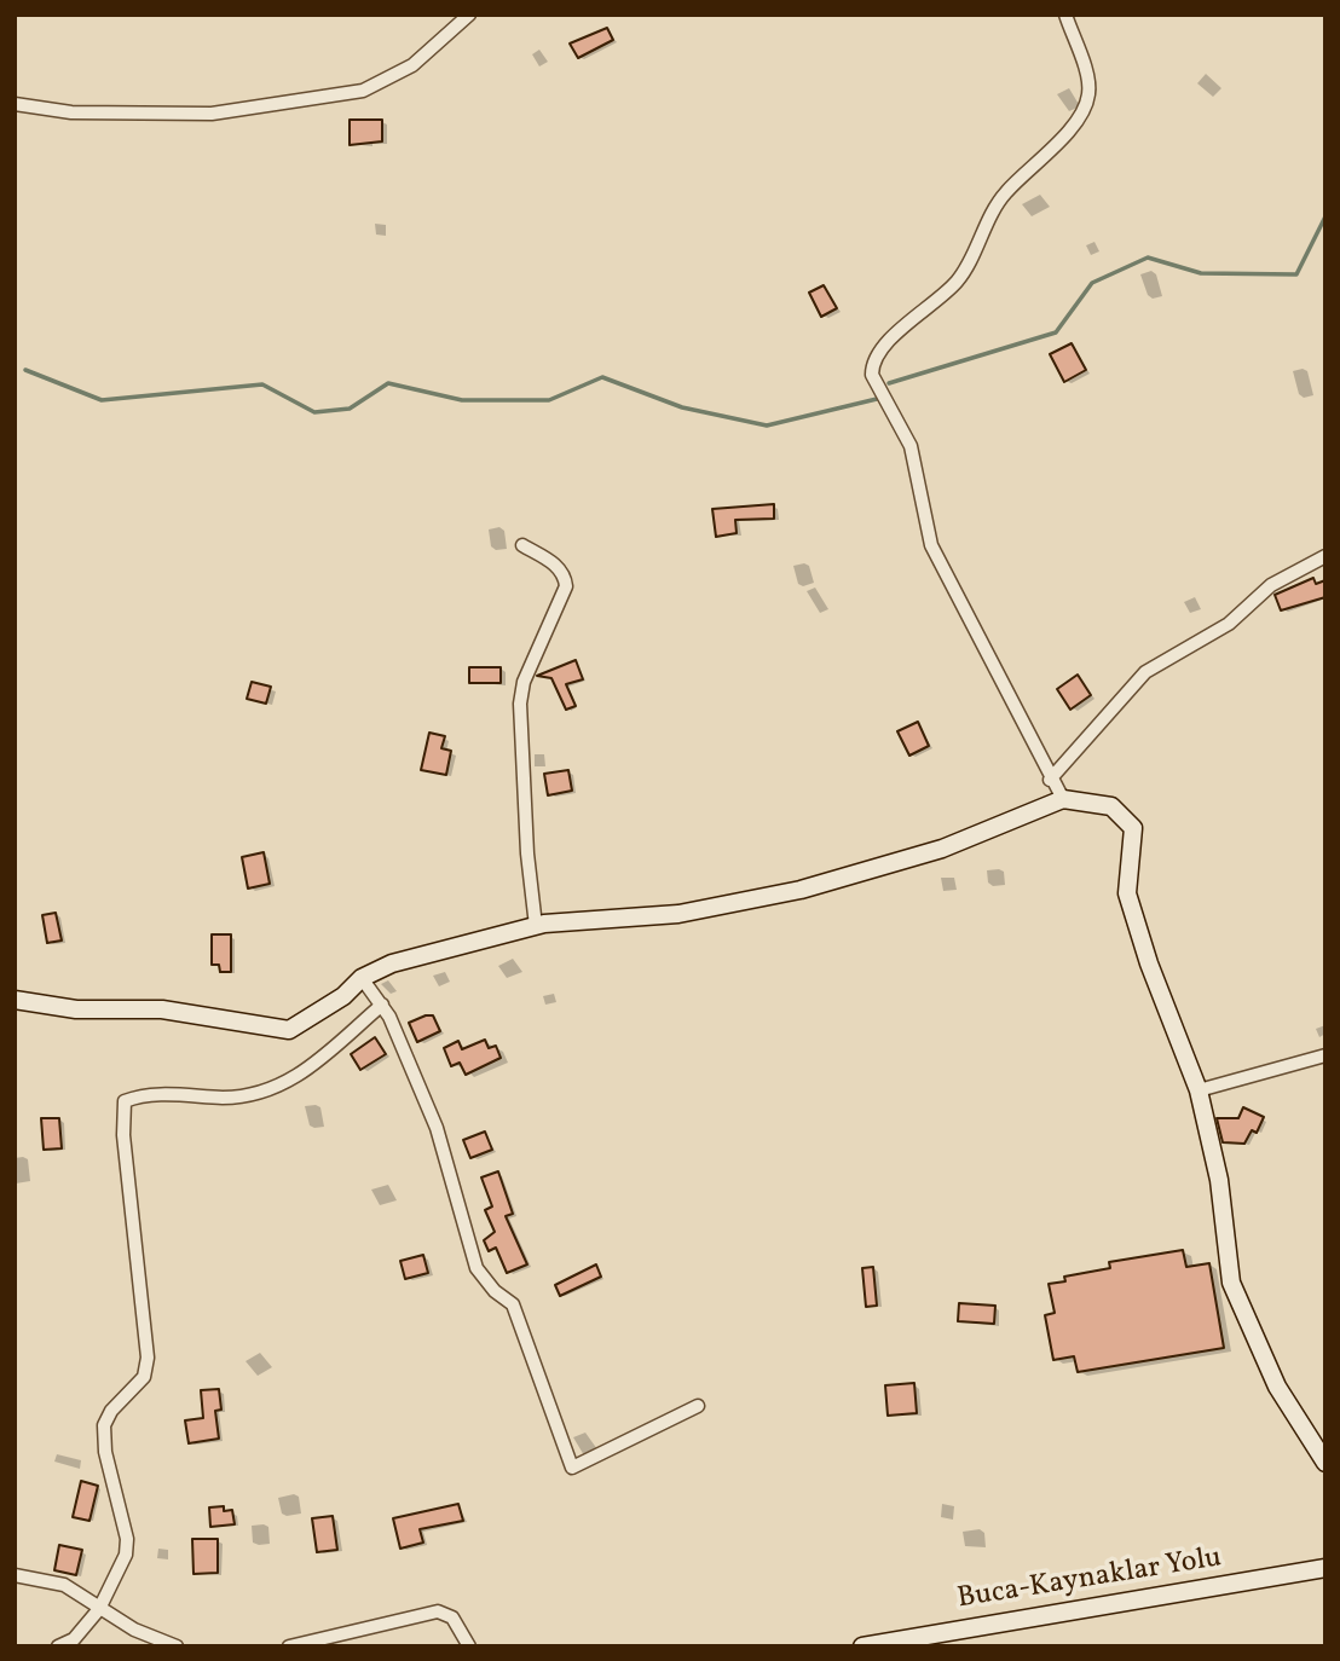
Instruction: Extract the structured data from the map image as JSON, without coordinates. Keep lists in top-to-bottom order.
{
  "streets": {
    "street": ["Buca-Kaynaklar Yolu"]
  }
}
